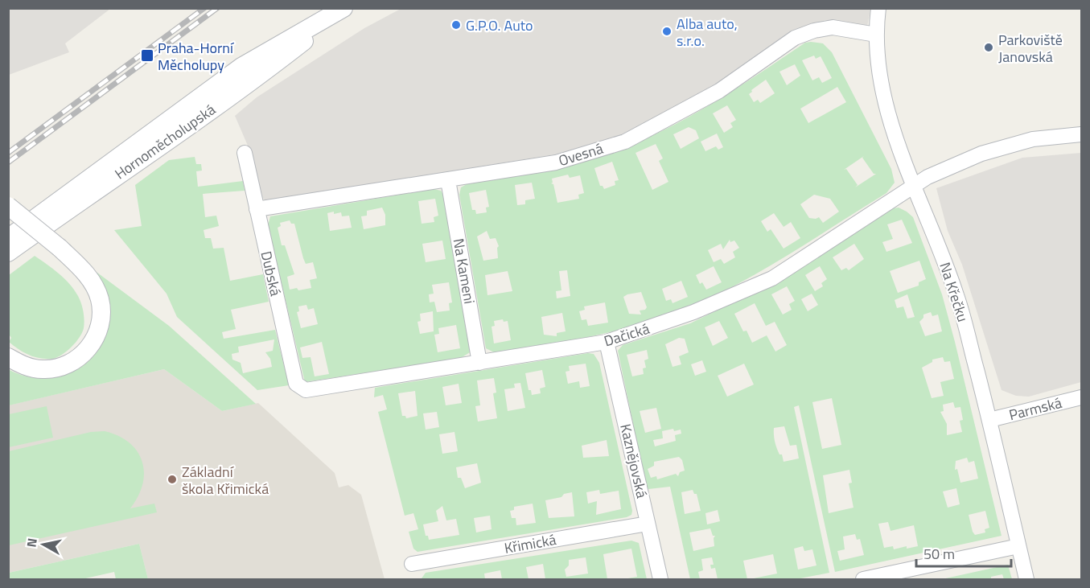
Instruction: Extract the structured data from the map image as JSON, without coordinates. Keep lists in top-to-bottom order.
{
  "streets": {
    "street": [
      "Hornoměcholupská",
      "Ovesná",
      "Na Kameni",
      "Dubská",
      "Na Křečku",
      "Dačická",
      "Parmská",
      "Kaznějovská",
      "Křimická"
    ]
  },
  "crossings": [
    ["Ovesná", "Na Kameni"],
    ["Ovesná", "Dubská"],
    ["Ovesná", "Na Křečku"],
    ["Na Kameni", "Dačická"],
    ["Dubská", "Dačická"],
    ["Na Křečku", "Dačická"],
    ["Na Křečku", "Parmská"],
    ["Dačická", "Kaznějovská"],
    ["Kaznějovská", "Křimická"]
  ],
  "places": {
    "other": [
      "G.P.O. Auto",
      "Alba auto, s.r.o.",
      "Parkoviště Janovská",
      "Základní škola Křimická"
    ],
    "transit": ["Praha-Horní Měcholupy"]
  },
  "scale_bar": "50 m",
  "north": "left"
}
